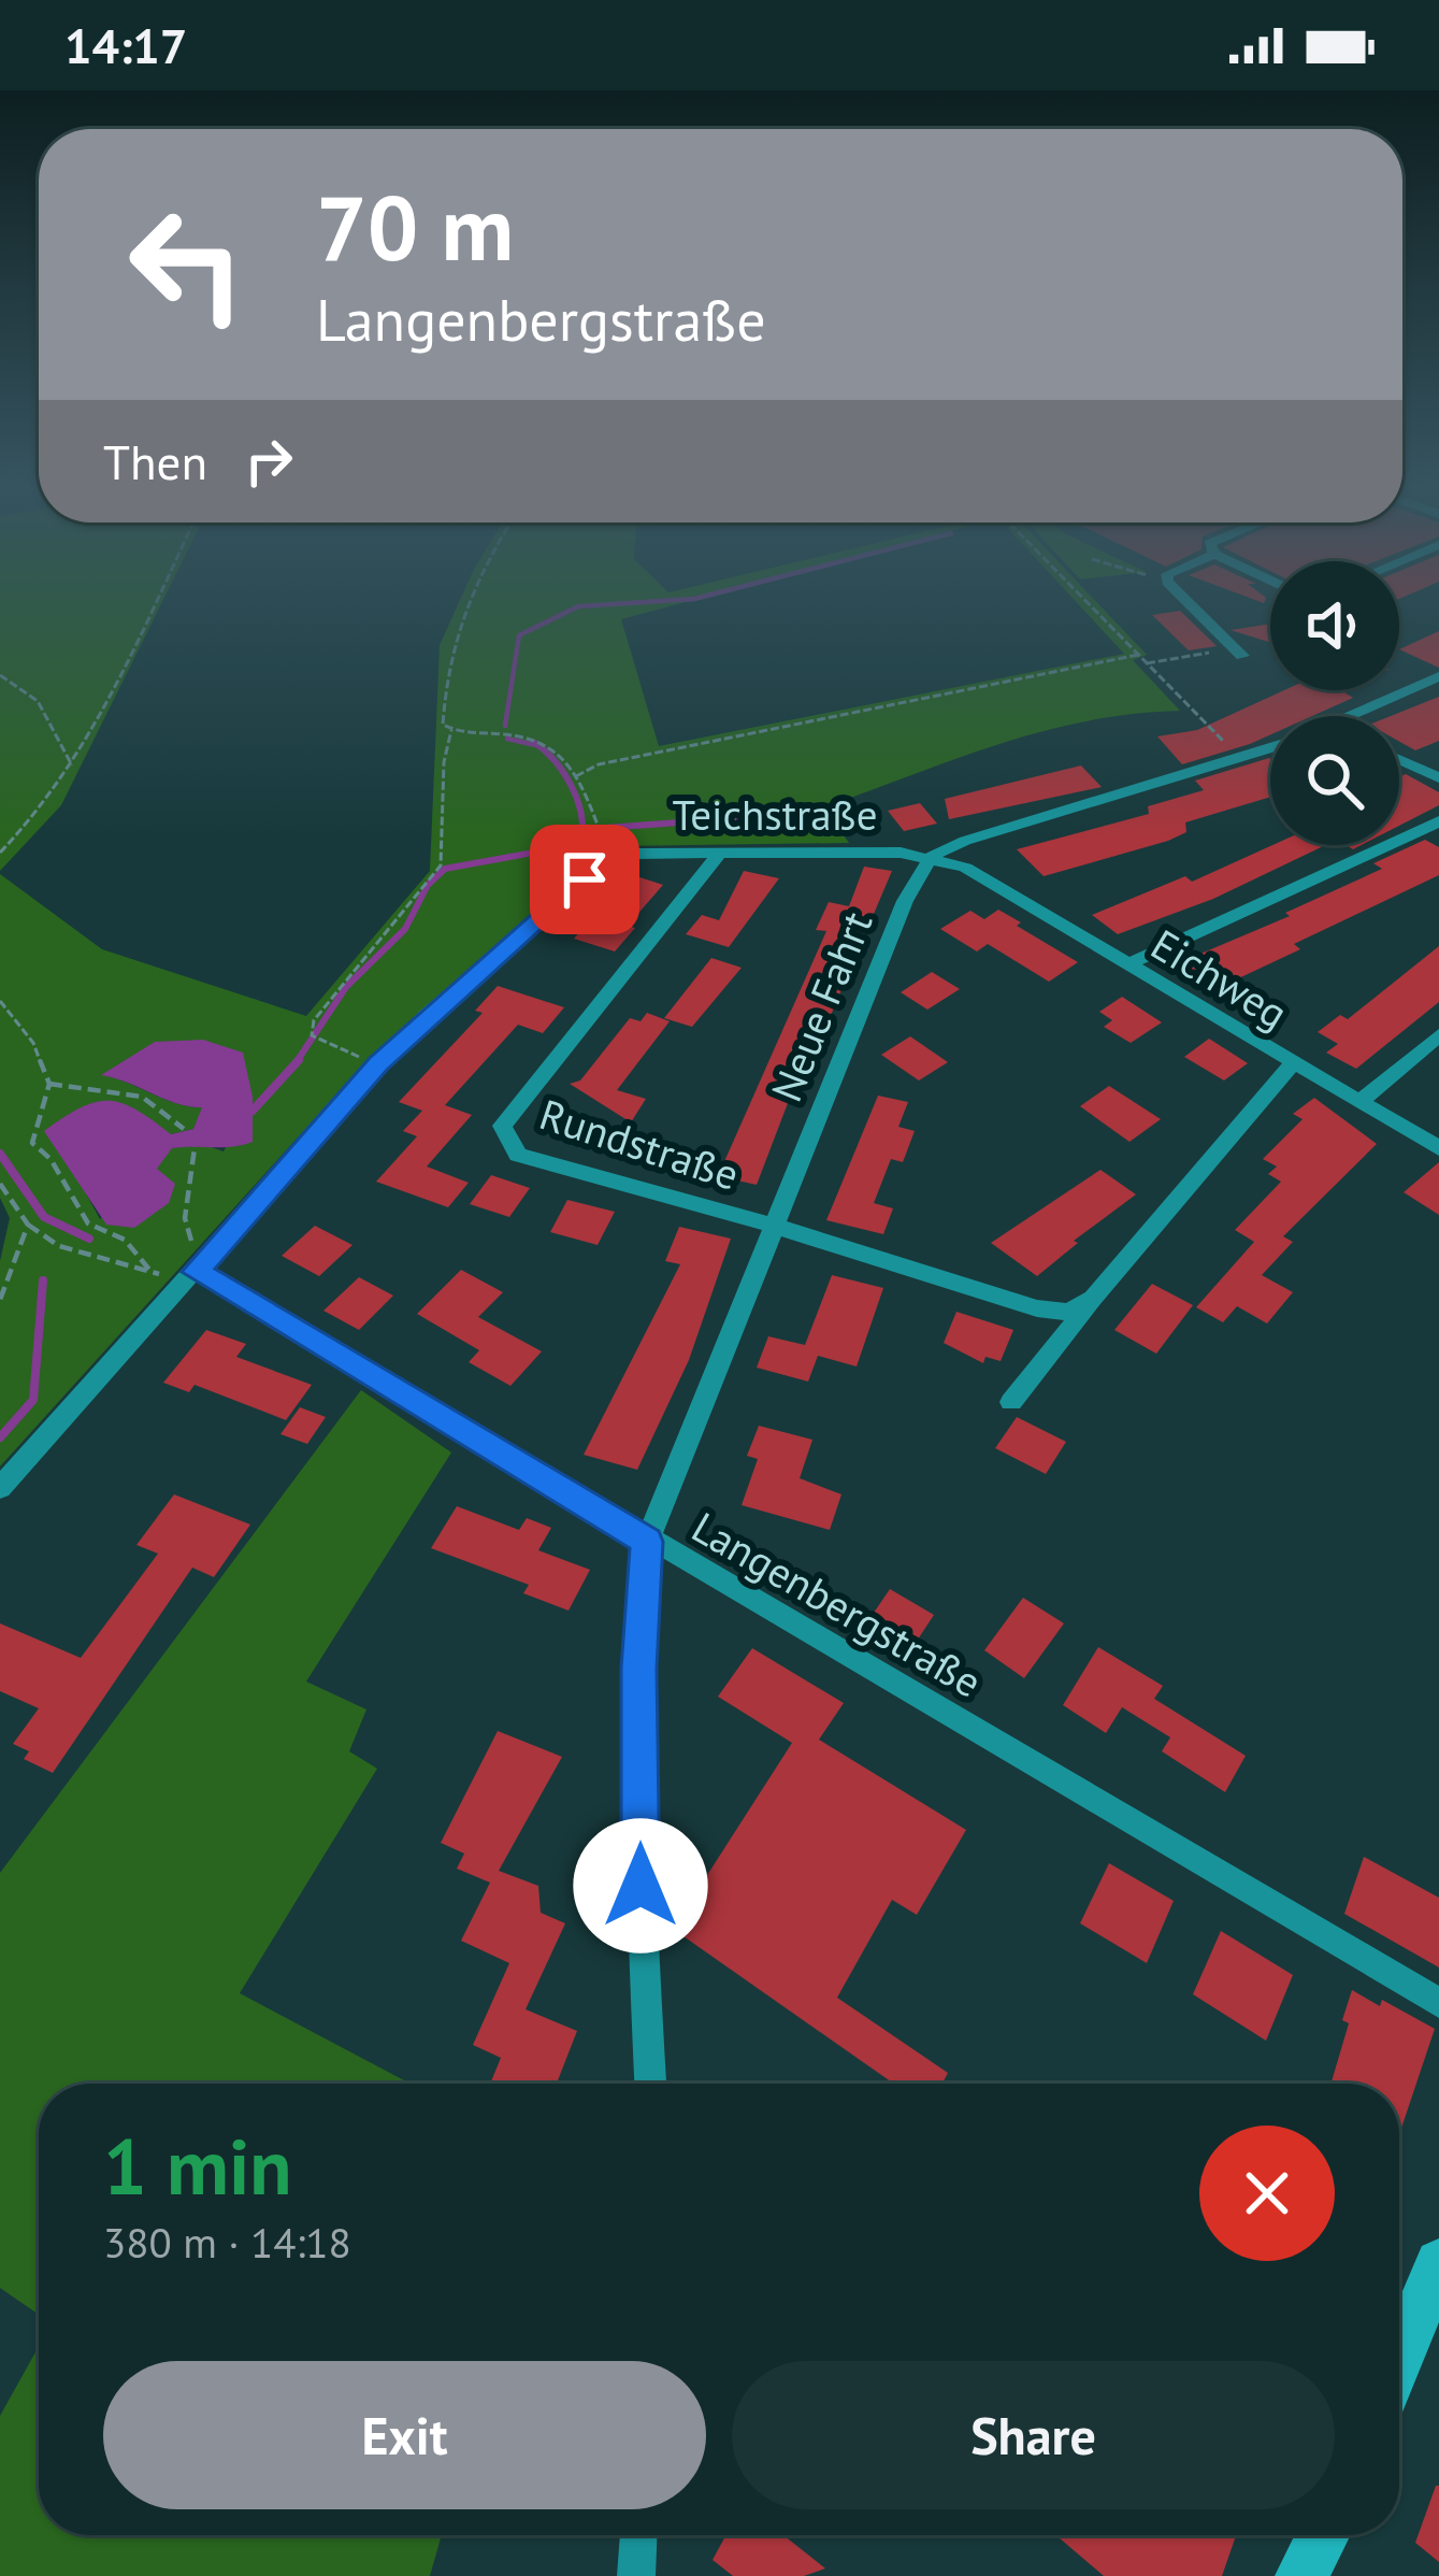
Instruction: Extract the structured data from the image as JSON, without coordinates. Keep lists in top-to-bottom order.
{
  "streets": {
    "street": [
      "Teichstraße",
      "Eichweg",
      "Neue Fahrt",
      "Rundstraße",
      "Langenbergstraße"
    ]
  },
  "crossings": [
    ["Teichstraße", "Eichweg"],
    ["Teichstraße", "Neue Fahrt"],
    ["Teichstraße", "Rundstraße"],
    ["Neue Fahrt", "Rundstraße"],
    ["Neue Fahrt", "Langenbergstraße"]
  ],
  "page": {
    "status": "14:17",
    "turn": ["70 m", "Langenbergstraße"],
    "then": "Then",
    "heading": ["1 min", "380 m · 14:18"],
    "buttons": ["Exit", "Share"]
  }
}
